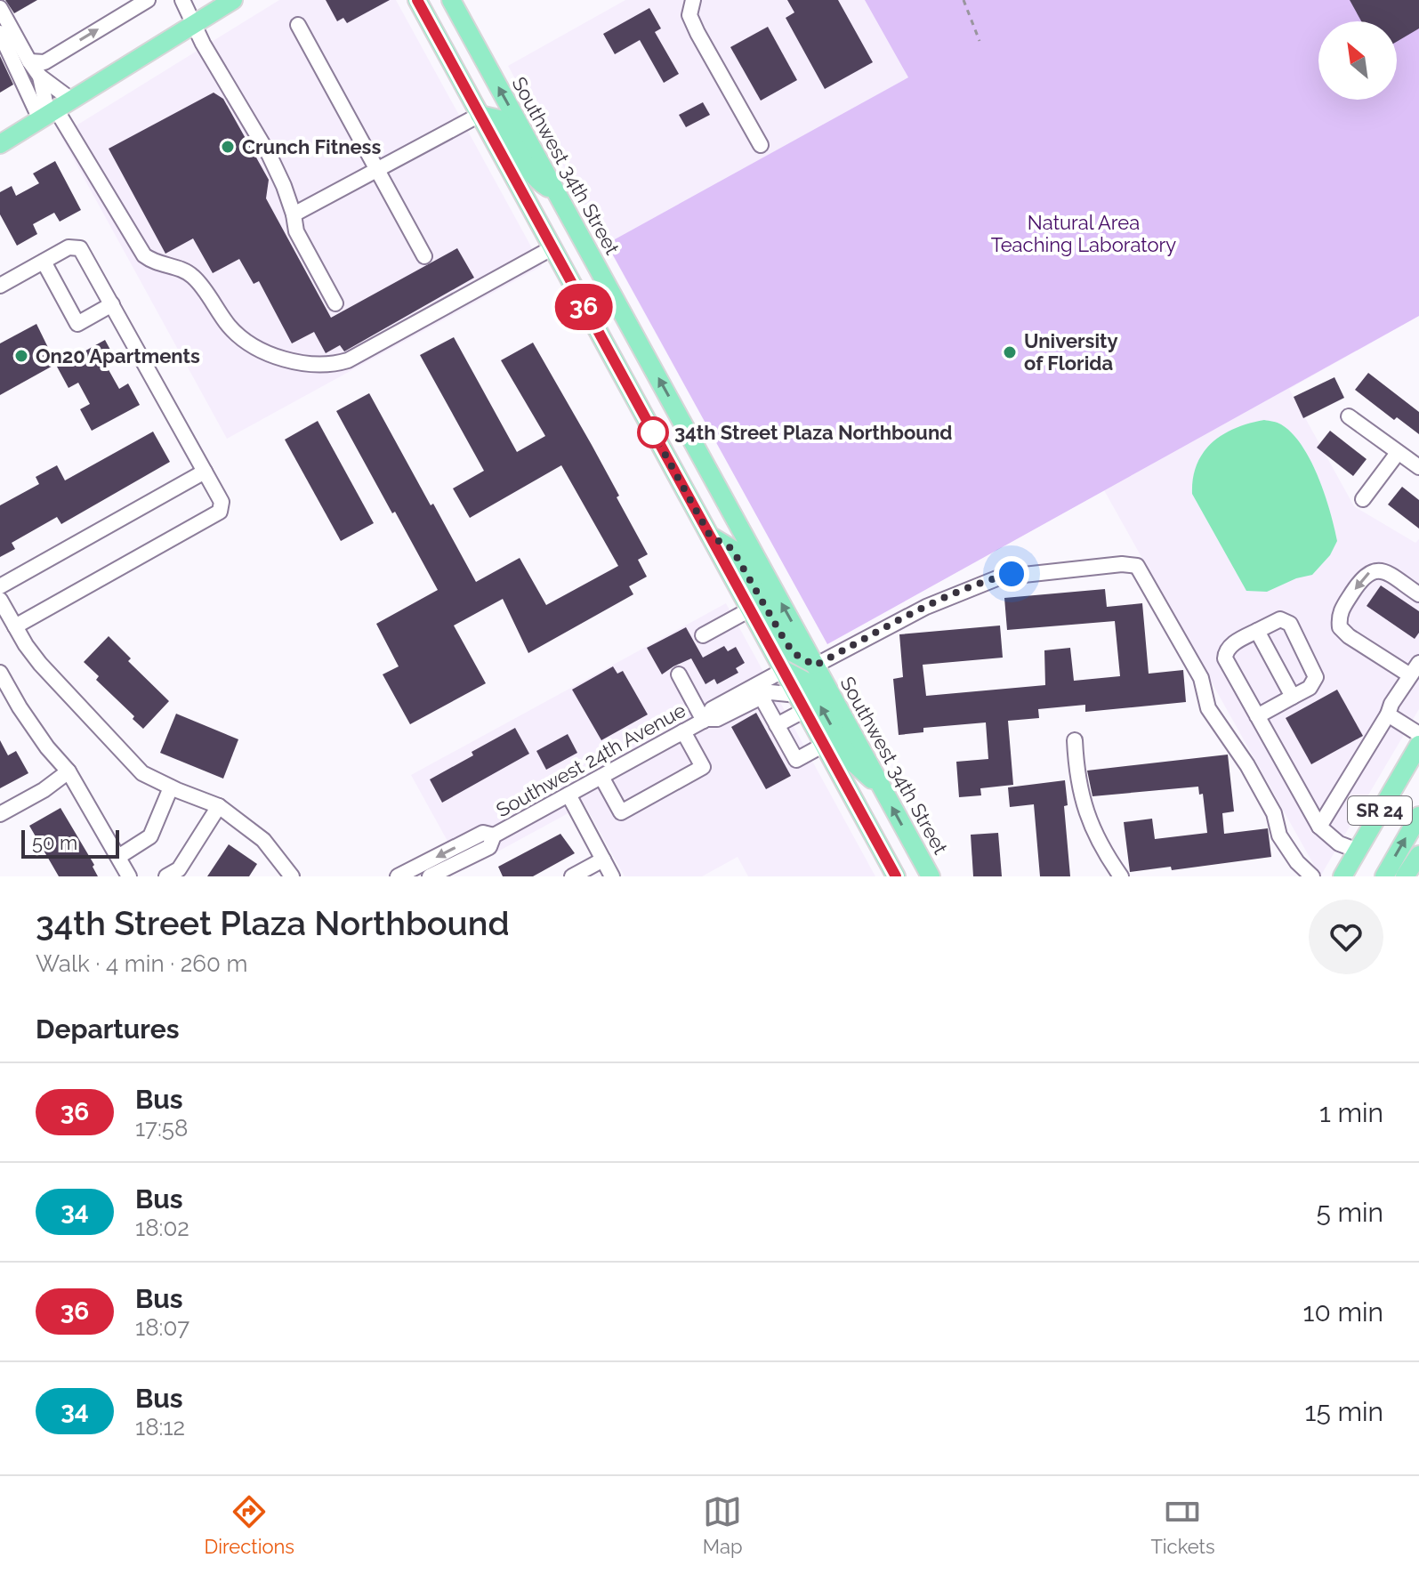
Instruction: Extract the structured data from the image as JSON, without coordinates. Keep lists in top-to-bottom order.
{
  "streets": {
    "main road": ["Southwest 34th Street", "SR 24"],
    "street": ["Southwest 24th Avenue"]
  },
  "parks": ["Natural Area Teaching Laboratory"],
  "places": [
    "Crunch Fitness",
    "University of Florida",
    "On20 Apartments",
    "34th Street Plaza Northbound"
  ],
  "lines": ["bus line 36"],
  "scale_bar": "50 m",
  "north": "top left",
  "page": {
    "on_map": "36",
    "scale": "50 m",
    "heading": [
      ["34th Street Plaza Northbound", "Walk · 4 min · 260 m"],
      "Departures"
    ],
    "list": [
      {
        "mark": "36",
        "name": "Bus",
        "note": "17:58",
        "value": "1 min"
      },
      {
        "mark": "34",
        "name": "Bus",
        "note": "18:02",
        "value": "5 min"
      },
      {
        "mark": "36",
        "name": "Bus",
        "note": "18:07",
        "value": "10 min"
      },
      {
        "mark": "34",
        "name": "Bus",
        "note": "18:12",
        "value": "15 min"
      }
    ],
    "tabs": ["Directions", "Map", "Tickets"]
  }
}
